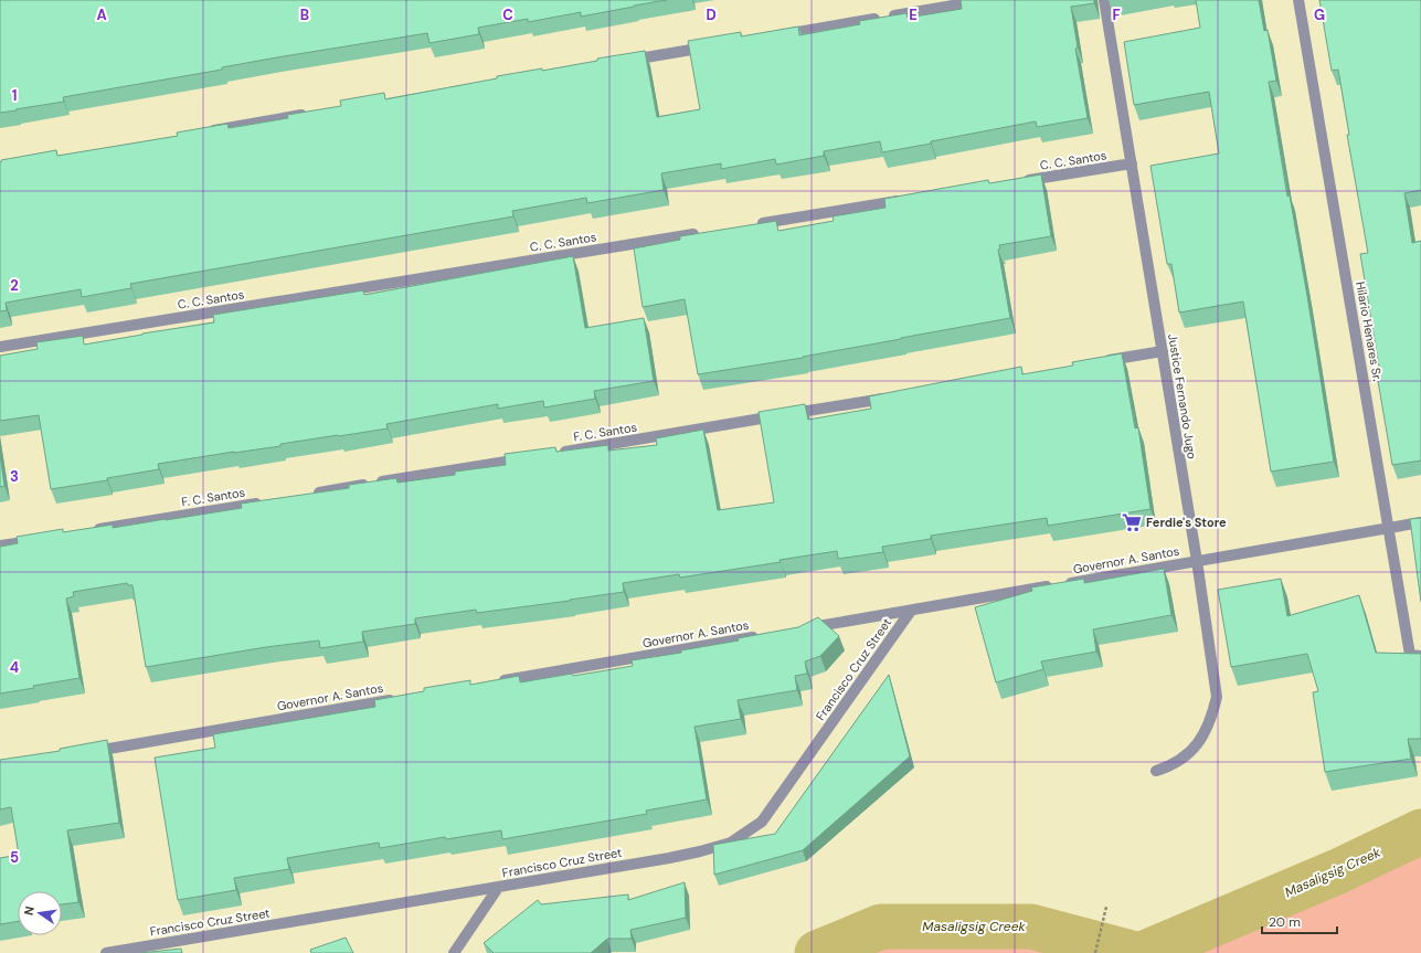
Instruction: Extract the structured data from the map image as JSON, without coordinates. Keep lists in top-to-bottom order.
{
  "streets": {
    "street": [
      "C. C. Santos",
      "Hilario Henares Sr.",
      "Justice Fernando Jugo",
      "F. C. Santos",
      "Governor A. Santos",
      "Francisco Cruz Street"
    ]
  },
  "crossings": [
    ["C. C. Santos", "Justice Fernando Jugo"],
    ["Hilario Henares Sr.", "Governor A. Santos"],
    ["Justice Fernando Jugo", "Governor A. Santos"],
    ["Governor A. Santos", "Francisco Cruz Street"]
  ],
  "water": ["Masaligsig Creek"],
  "places": {
    "supermarket": ["Ferdie's Store"]
  },
  "scale_bar": "20 m",
  "north": "left",
  "grid": {
    "columns": [
      "A",
      "B",
      "C",
      "D",
      "E",
      "F",
      "G"
    ],
    "rows": [
      "1",
      "2",
      "3",
      "4",
      "5"
    ]
  }
}
